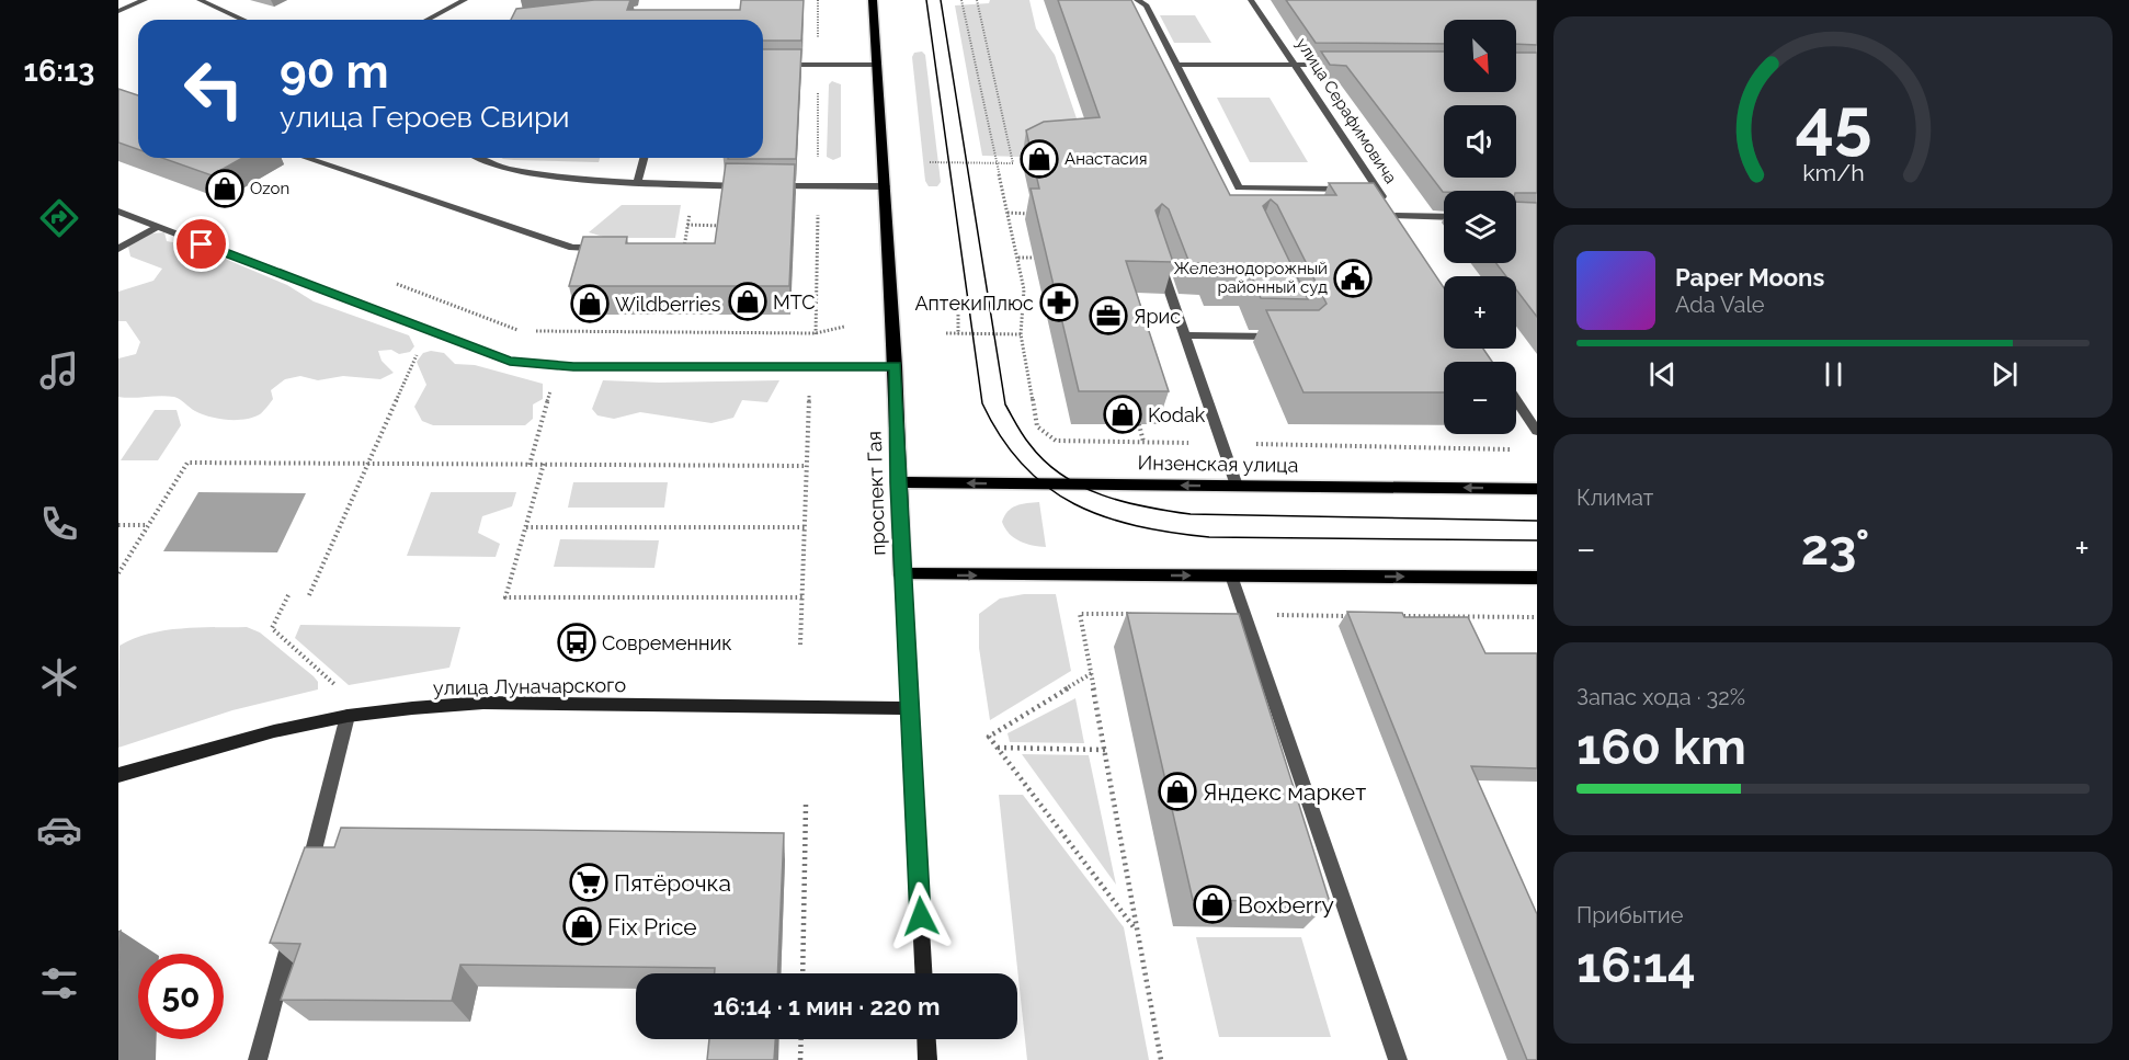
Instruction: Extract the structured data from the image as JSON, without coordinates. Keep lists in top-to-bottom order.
{
  "streets": {
    "main road": ["Инзенская улица", "проспект Гая"],
    "street": ["улица Серафимовича", "улица Луначарского"]
  },
  "crossings": [
    ["Инзенская улица", "проспект Гая"],
    ["проспект Гая", "улица Луначарского"]
  ],
  "places": {
    "shop": [
      "Анастасия",
      "Ozon",
      "МТС",
      "Wildberries",
      "Kodak",
      "Яндекс маркет",
      "Boxberry",
      "Fix Price"
    ],
    "public building": ["Железнодорожный районный суд"],
    "pharmacy": ["АптекиПлюс"],
    "office": ["Ярис"],
    "bus stop": ["Современник"],
    "supermarket": ["Пятёрочка"]
  },
  "north": "bottom right",
  "page": {
    "tabs": "16:13",
    "map_buttons": ["+", "−"],
    "turn": ["90 m", "улица Героев Свири"],
    "song": ["Paper Moons", "Ada Vale"],
    "tile": [
      "Климат",
      ["Запас хода · 32%", "160 km"],
      ["Прибытие", "16:14"]
    ],
    "heat": ["−", "23°", "+"],
    "limit": "50",
    "trip": "16:14 · 1 мин · 220 m",
    "gauge": ["45", "km/h"]
  }
}
